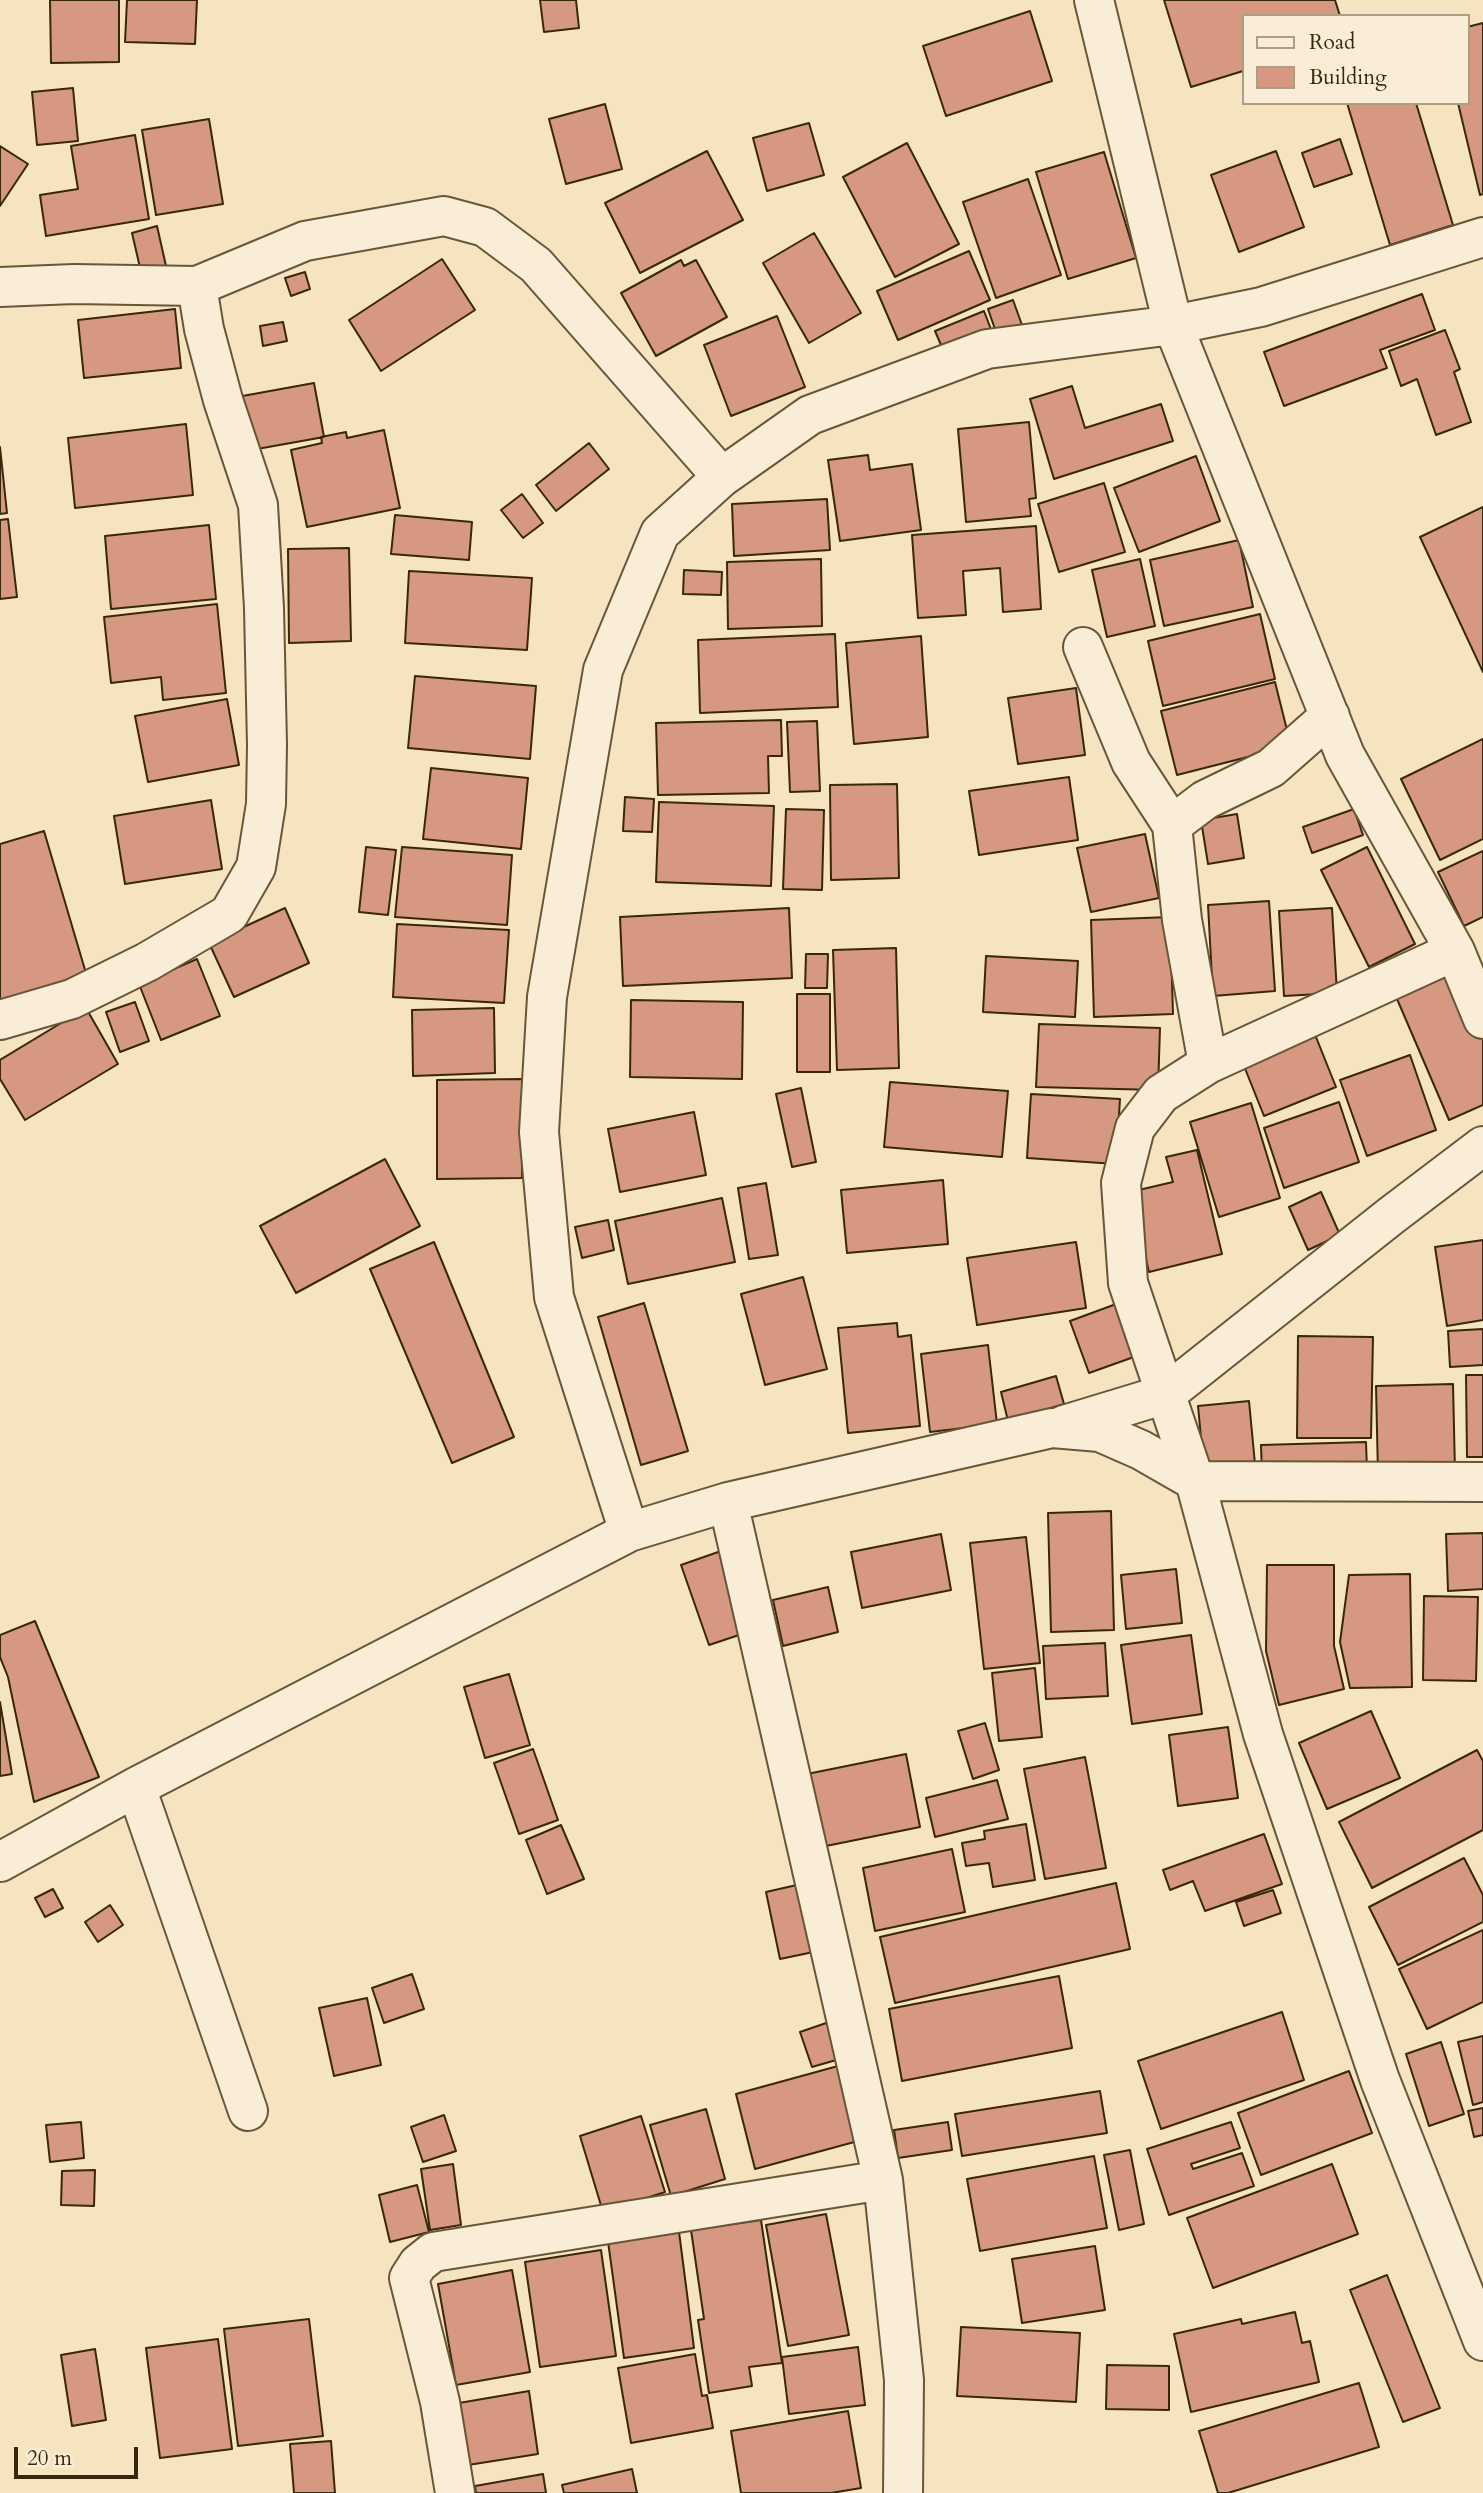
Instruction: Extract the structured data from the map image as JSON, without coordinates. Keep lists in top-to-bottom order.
{
  "legend": ["Road", "Building"],
  "scale_bar": "20 m"
}
